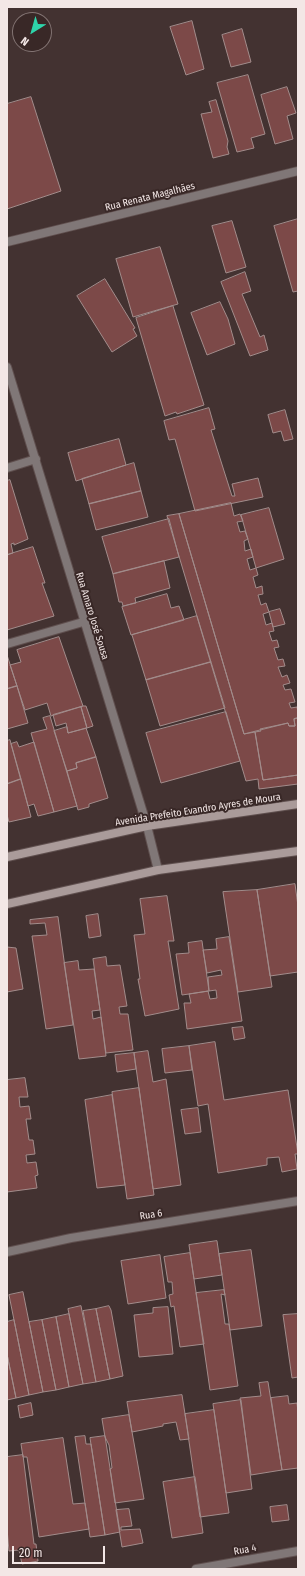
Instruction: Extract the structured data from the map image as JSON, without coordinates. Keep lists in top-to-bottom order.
{
  "streets": {
    "street": [
      "Rua Renata Magalhães",
      "Rua Amaro José Sousa",
      "Avenida Prefeito Evandro Ayres de Moura",
      "Rua 6",
      "Rua 4"
    ]
  },
  "crossings": [
    ["Rua Amaro José Sousa", "Avenida Prefeito Evandro Ayres de Moura"]
  ],
  "scale_bar": "20 m",
  "north": "bottom left"
}
